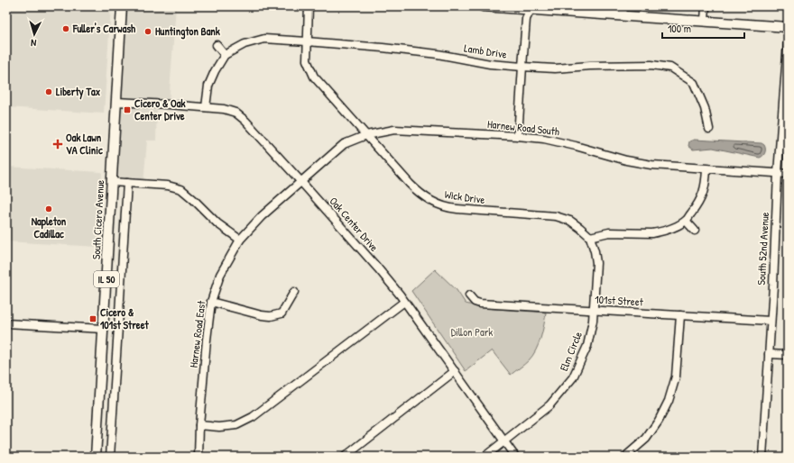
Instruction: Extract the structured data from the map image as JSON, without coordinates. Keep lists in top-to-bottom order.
{
  "streets": {
    "main road": ["South Cicero Avenue", "IL 50"],
    "street": [
      "Lamb Drive",
      "Harnew Road South",
      "Wick Drive",
      "Oak Center Drive",
      "South 52nd Avenue",
      "101st Street",
      "Harnew Road East",
      "Elm Circle"
    ]
  },
  "crossings": [
    ["Lamb Drive", "Wick Drive"],
    ["Lamb Drive", "Oak Center Drive"],
    ["Harnew Road South", "Wick Drive"],
    ["Harnew Road South", "Oak Center Drive"],
    ["Harnew Road South", "South 52nd Avenue"],
    ["Harnew Road South", "Harnew Road East"],
    ["Wick Drive", "Elm Circle"],
    ["South Cicero Avenue", "Oak Center Drive"],
    ["Oak Center Drive", "Harnew Road East"],
    ["Oak Center Drive", "Elm Circle"],
    ["South 52nd Avenue", "101st Street"],
    ["101st Street", "Elm Circle"]
  ],
  "parks": ["Dillon Park"],
  "places": {
    "other": [
      "Fuller's Carwash",
      "Huntington Bank",
      "Liberty Tax",
      "Napleton Cadillac"
    ],
    "transit": ["Cicero & Oak Center Drive", "Cicero & 101st Street"],
    "health": ["Oak Lawn VA Clinic"]
  },
  "scale_bar": "100 m",
  "north": "bottom"
}
